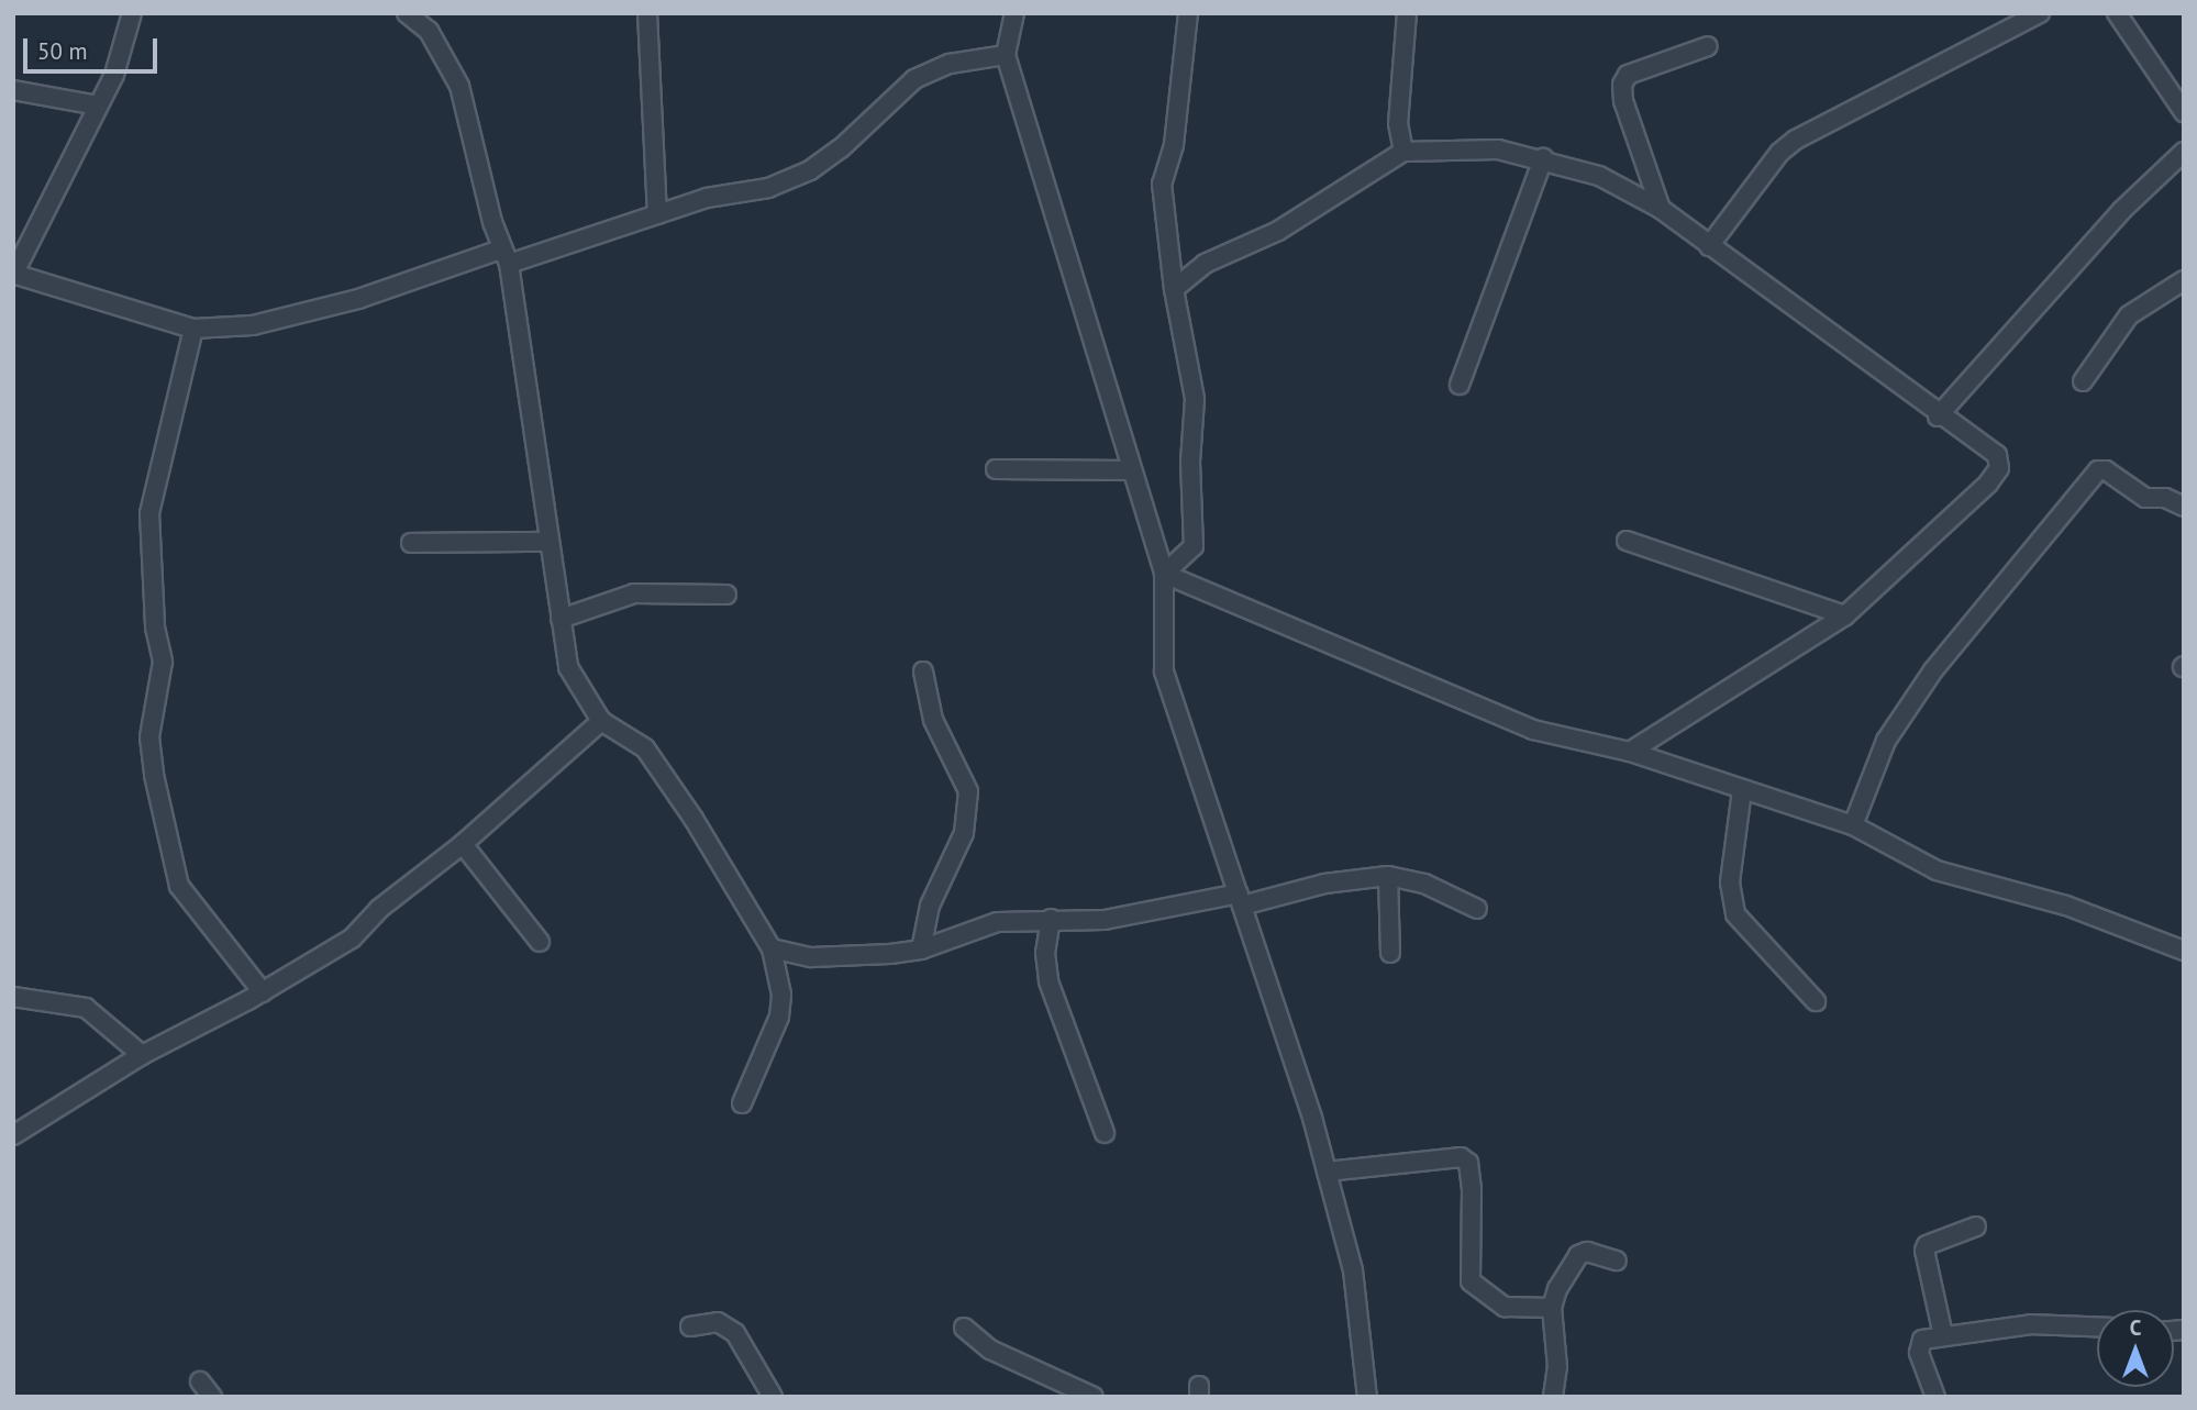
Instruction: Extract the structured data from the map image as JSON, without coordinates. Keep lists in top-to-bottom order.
{
  "scale_bar": "50 m",
  "north": "top"
}
